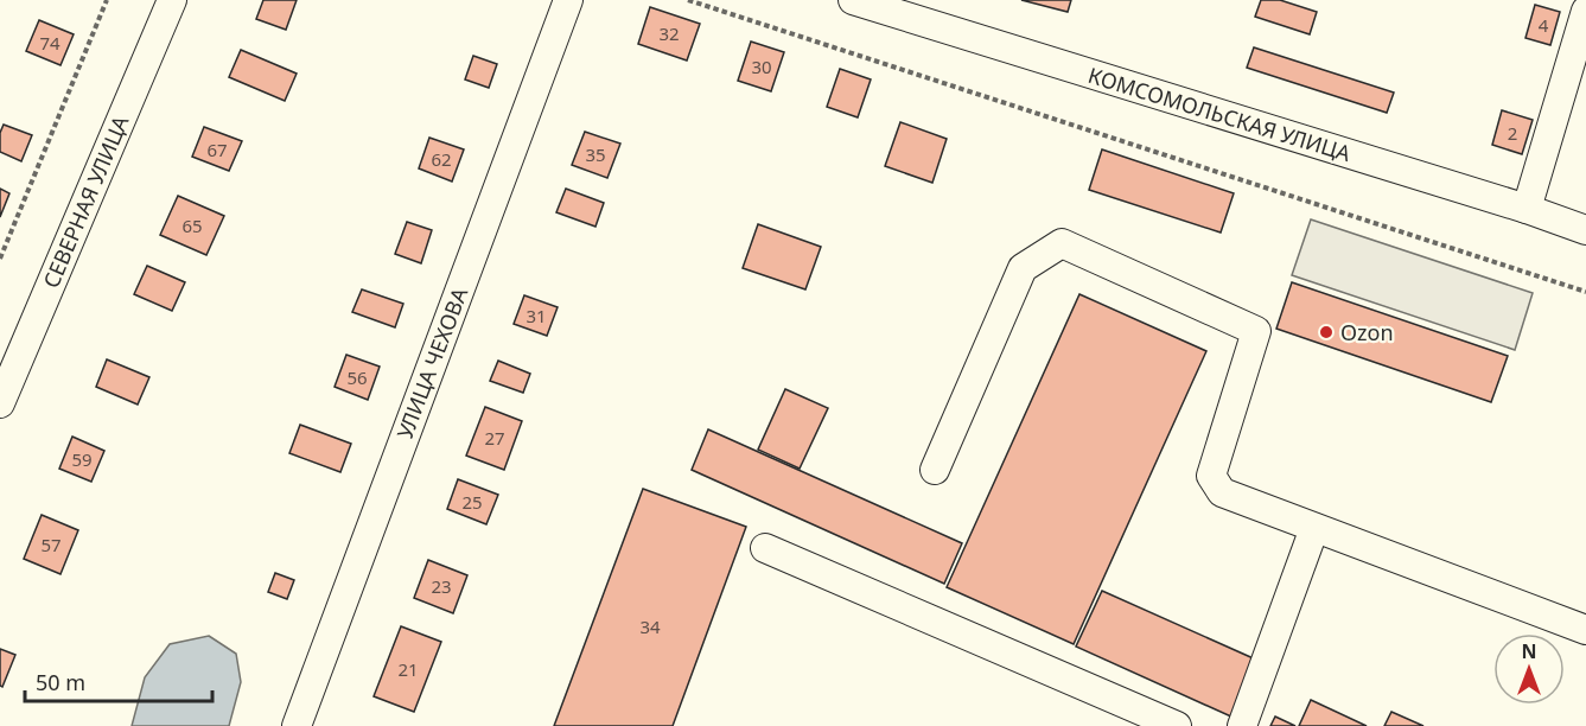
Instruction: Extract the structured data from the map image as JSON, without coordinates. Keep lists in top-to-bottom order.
{
  "streets": {
    "street": ["КОМСОМОЛЬСКАЯ УЛИЦА", "СЕВЕРНАЯ УЛИЦА", "УЛИЦА ЧЕХОВА"]
  },
  "places": ["Ozon"],
  "house_numbers": [
    "4",
    "32",
    "74",
    "30",
    "2",
    "67",
    "35",
    "62",
    "65",
    "31",
    "56",
    "27",
    "59",
    "25",
    "57",
    "23",
    "34",
    "21"
  ],
  "scale_bar": "50 m",
  "north": "top"
}
